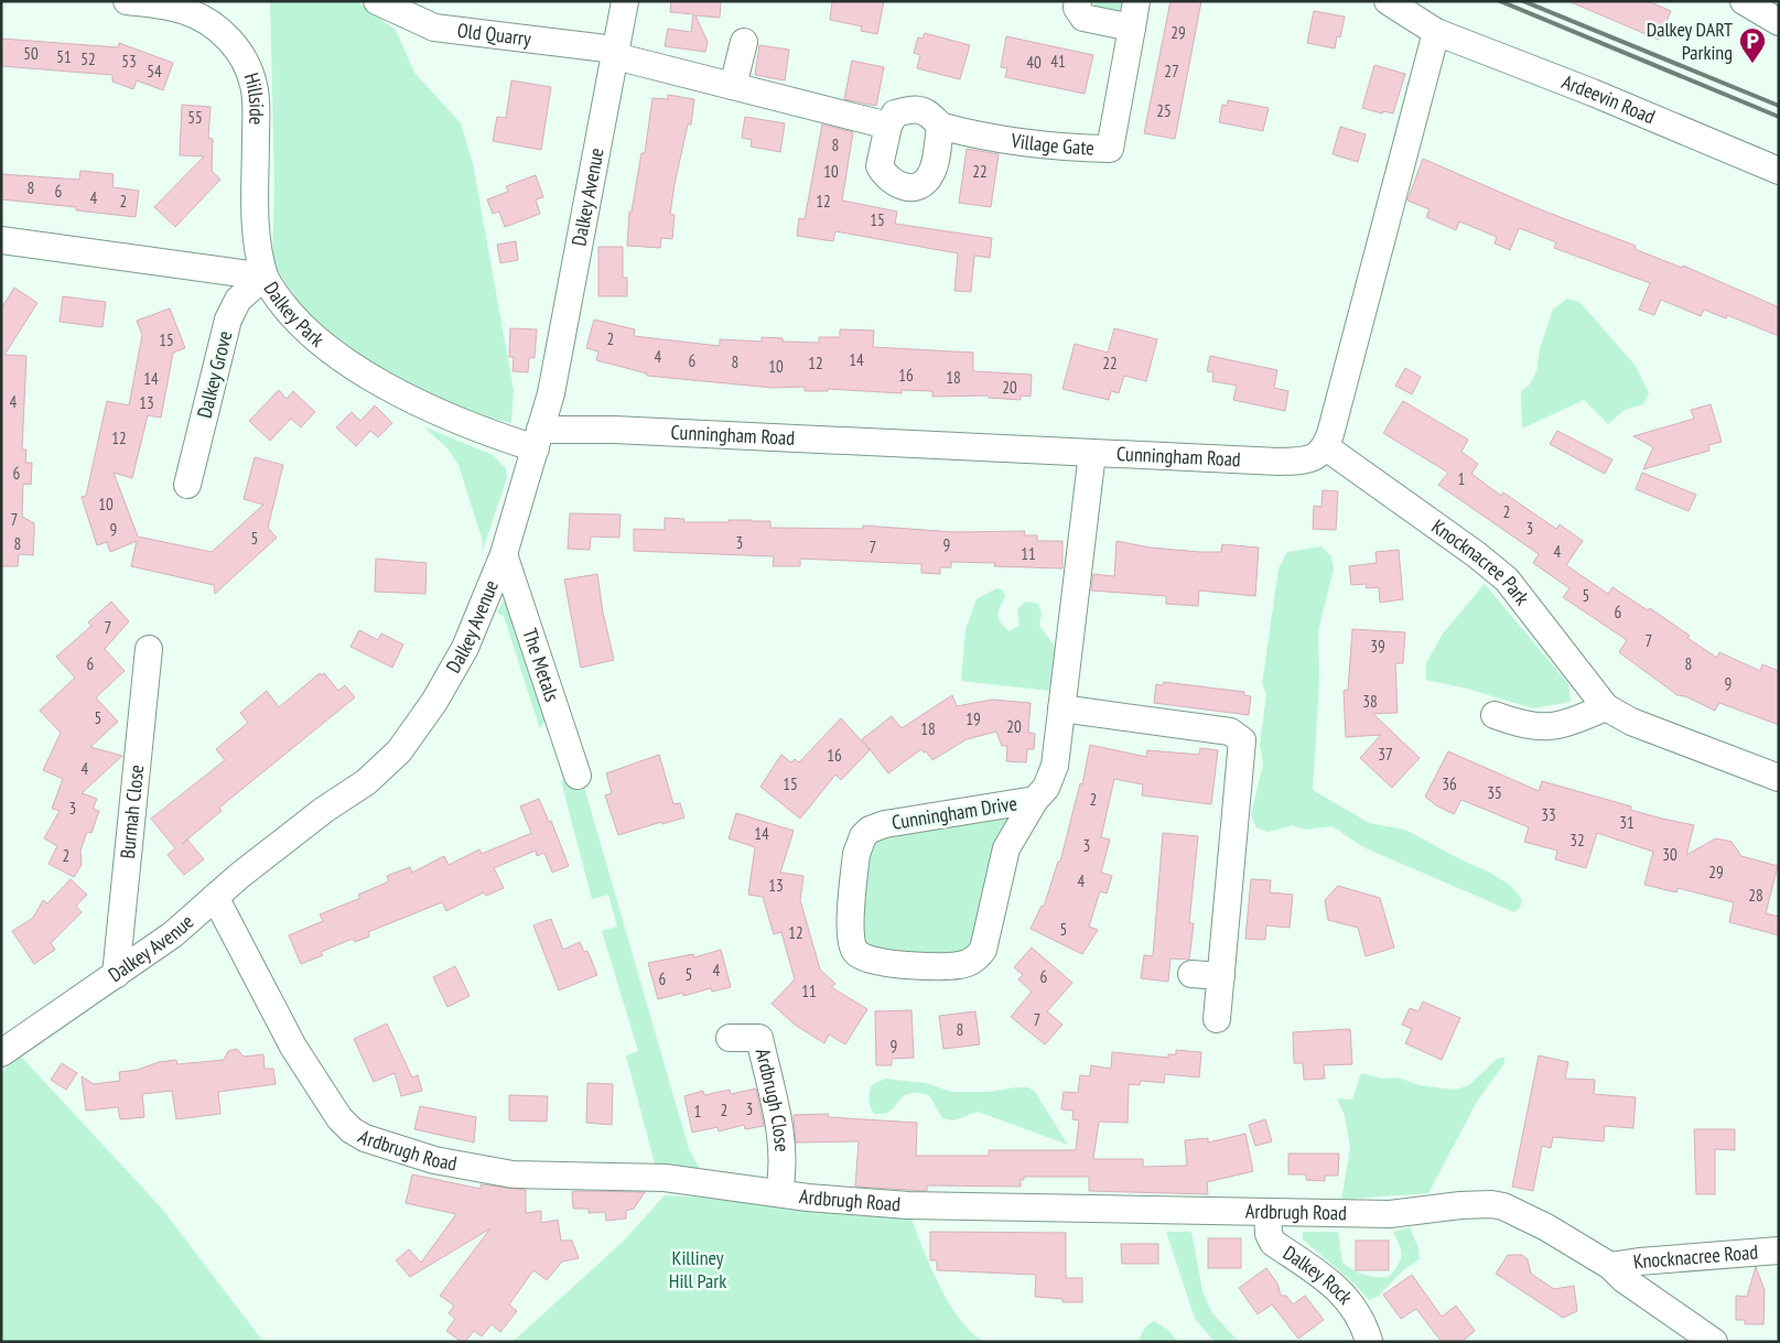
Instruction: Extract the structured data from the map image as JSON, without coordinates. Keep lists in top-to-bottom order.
{
  "streets": {
    "street": [
      "Old Quarry",
      "Hillside",
      "Ardeevin Road",
      "Village Gate",
      "Dalkey Avenue",
      "Dalkey Park",
      "Dalkey Grove",
      "Cunningham Road",
      "Knocknacree Park",
      "The Metals",
      "Burmah Close",
      "Cunningham Drive",
      "Ardbrugh Close",
      "Ardbrugh Road",
      "Knocknacree Road",
      "Dalkey Rock"
    ]
  },
  "crossings": [
    ["Old Quarry", "Dalkey Avenue"],
    ["Hillside", "Dalkey Park"],
    ["Hillside", "Dalkey Grove"],
    ["Dalkey Avenue", "Dalkey Park"],
    ["Dalkey Avenue", "Cunningham Road"],
    ["Dalkey Avenue", "The Metals"],
    ["Dalkey Avenue", "Burmah Close"],
    ["Dalkey Avenue", "Ardbrugh Road"],
    ["Dalkey Park", "Dalkey Grove"],
    ["Dalkey Park", "Cunningham Road"],
    ["Cunningham Road", "Knocknacree Park"],
    ["Cunningham Road", "Cunningham Drive"],
    ["Ardbrugh Close", "Ardbrugh Road"],
    ["Ardbrugh Road", "Knocknacree Road"],
    ["Ardbrugh Road", "Dalkey Rock"]
  ],
  "parks": ["Killiney Hill Park"],
  "places": {
    "parking": ["Dalkey DART Parking"]
  },
  "house_numbers": [
    "29",
    "50",
    "51",
    "52",
    "53",
    "41",
    "40",
    "54",
    "27",
    "25",
    "55",
    "8",
    "10",
    "22",
    "8",
    "6",
    "4",
    "2",
    "12",
    "15",
    "2",
    "15",
    "4",
    "14",
    "6",
    "8",
    "12",
    "22",
    "10",
    "16",
    "18",
    "14",
    "20",
    "4",
    "13",
    "12",
    "6",
    "1",
    "10",
    "2",
    "7",
    "3",
    "9",
    "5",
    "3",
    "8",
    "9",
    "7",
    "4",
    "11",
    "5",
    "6",
    "7",
    "7",
    "39",
    "6",
    "8",
    "9",
    "38",
    "5",
    "19",
    "20",
    "18",
    "37",
    "16",
    "4",
    "15",
    "36",
    "35",
    "2",
    "3",
    "33",
    "31",
    "14",
    "32",
    "3",
    "30",
    "2",
    "29",
    "4",
    "13",
    "28",
    "5",
    "12",
    "4",
    "5",
    "6",
    "6",
    "11",
    "7",
    "8",
    "9",
    "3",
    "2",
    "1"
  ]
}
